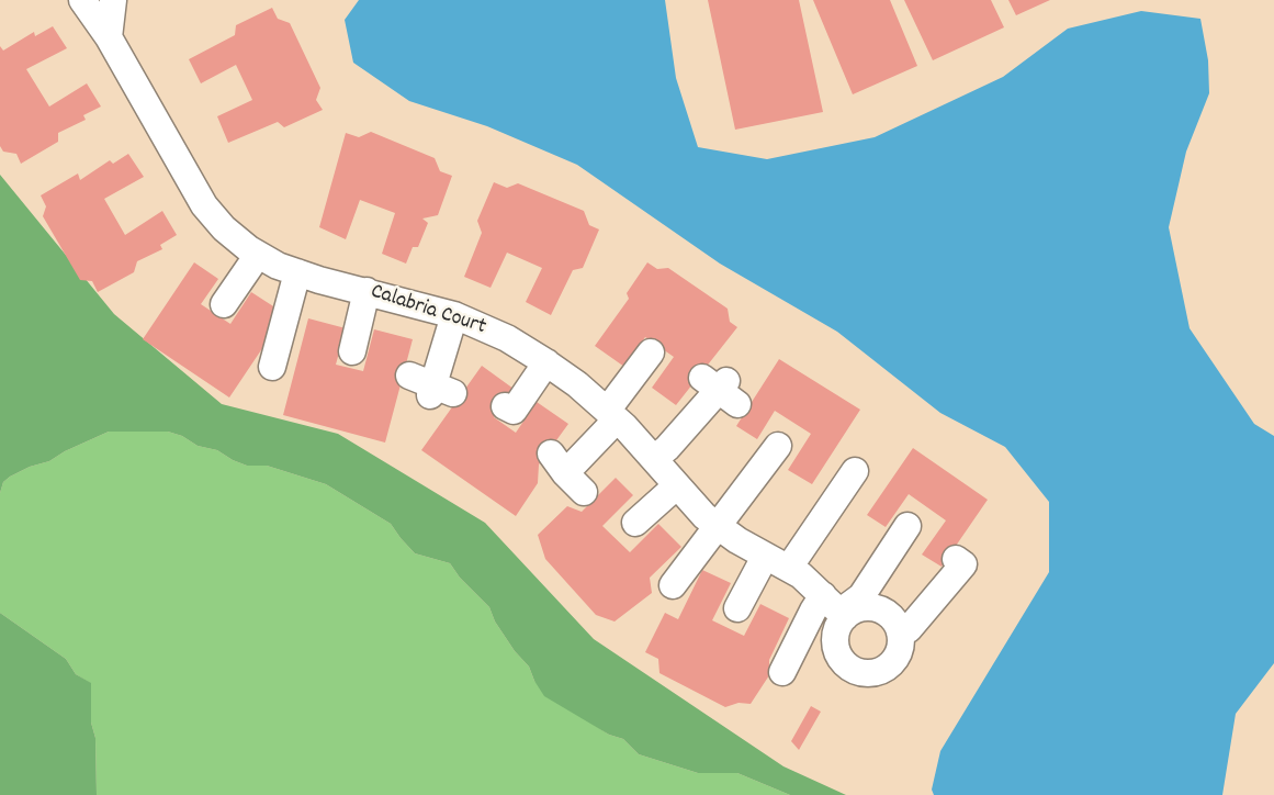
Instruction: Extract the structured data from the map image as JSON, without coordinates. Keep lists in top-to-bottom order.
{
  "streets": {
    "street": ["Calabria Court"]
  }
}
